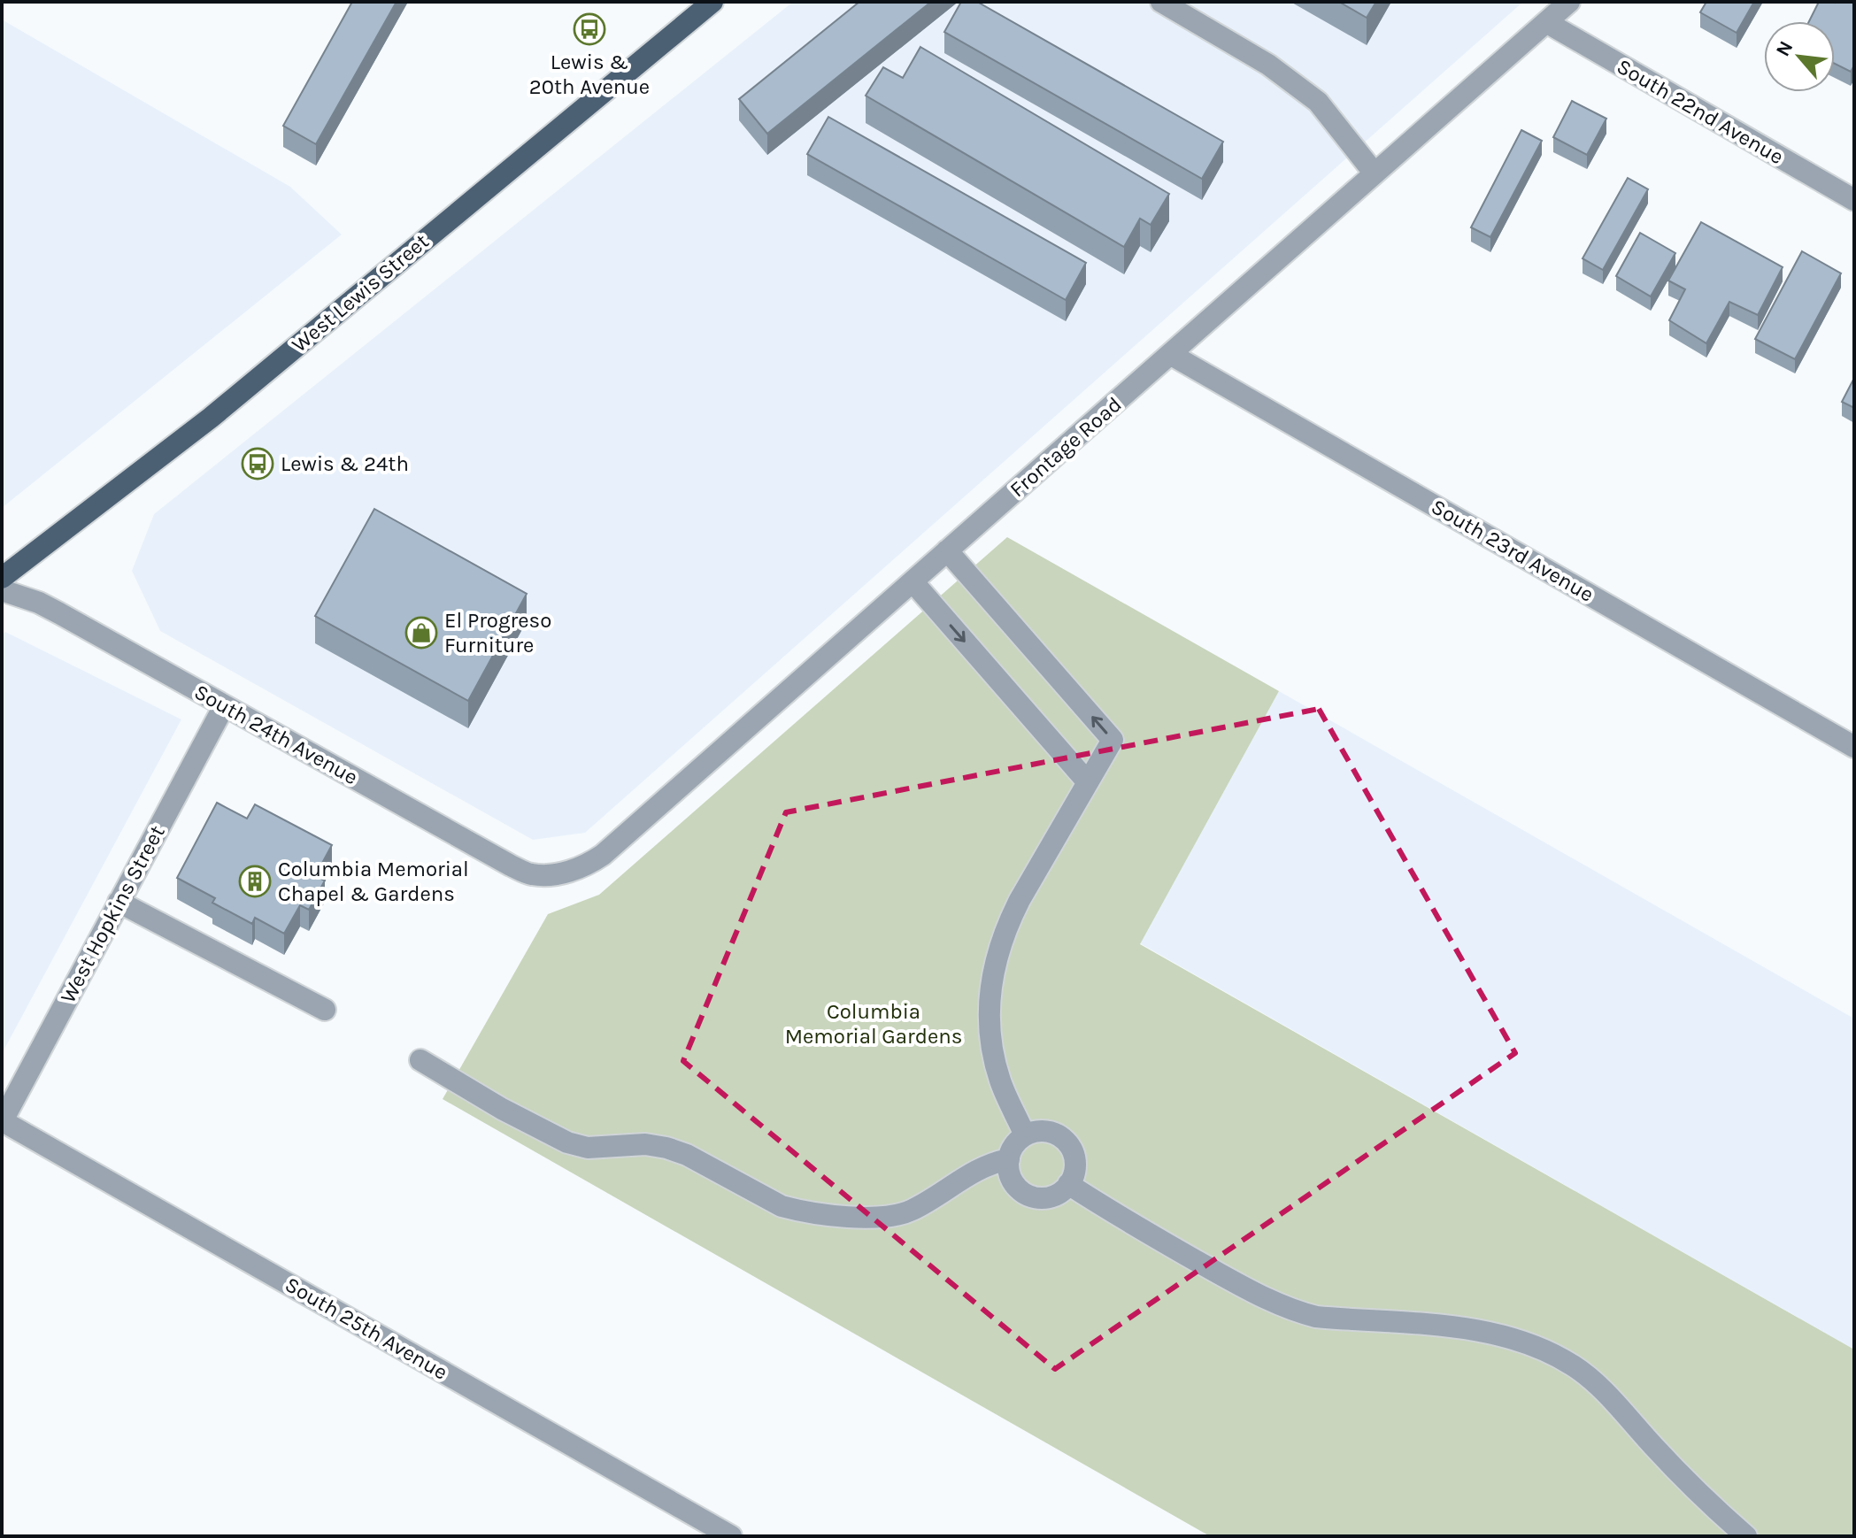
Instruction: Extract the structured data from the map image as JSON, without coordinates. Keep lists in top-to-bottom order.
{
  "streets": {
    "main road": ["West Lewis Street"],
    "street": [
      "South 22nd Avenue",
      "Frontage Road",
      "South 23rd Avenue",
      "South 24th Avenue",
      "West Hopkins Street",
      "South 25th Avenue"
    ]
  },
  "crossings": [
    ["South 22nd Avenue", "Frontage Road"],
    ["Frontage Road", "South 23rd Avenue"],
    ["Frontage Road", "South 24th Avenue"],
    ["South 24th Avenue", "West Hopkins Street"],
    ["West Hopkins Street", "South 25th Avenue"]
  ],
  "parks": ["Columbia Memorial Gardens"],
  "places": {
    "bus stop": ["Lewis & 20th Avenue", "Lewis & 24th"],
    "shop": ["El Progreso Furniture"],
    "building": ["Columbia Memorial Chapel & Gardens"]
  },
  "north": "top left"
}
